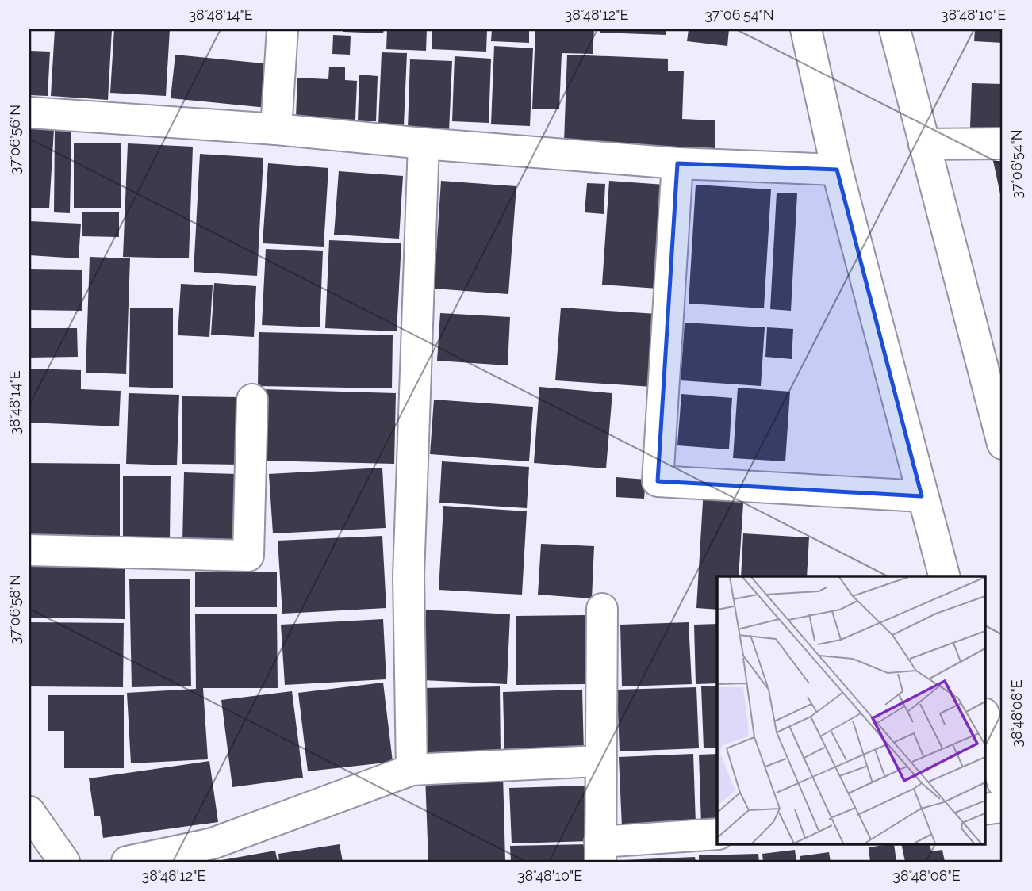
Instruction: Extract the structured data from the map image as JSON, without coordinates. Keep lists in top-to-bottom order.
{
  "coordinates": [
    "38°48'14\"E",
    "38°48'12\"E",
    "37°06'54\"N",
    "38°48'10\"E",
    "37°06'56\"N",
    "37°06'58\"N",
    "38°48'08\"E"
  ]
}
